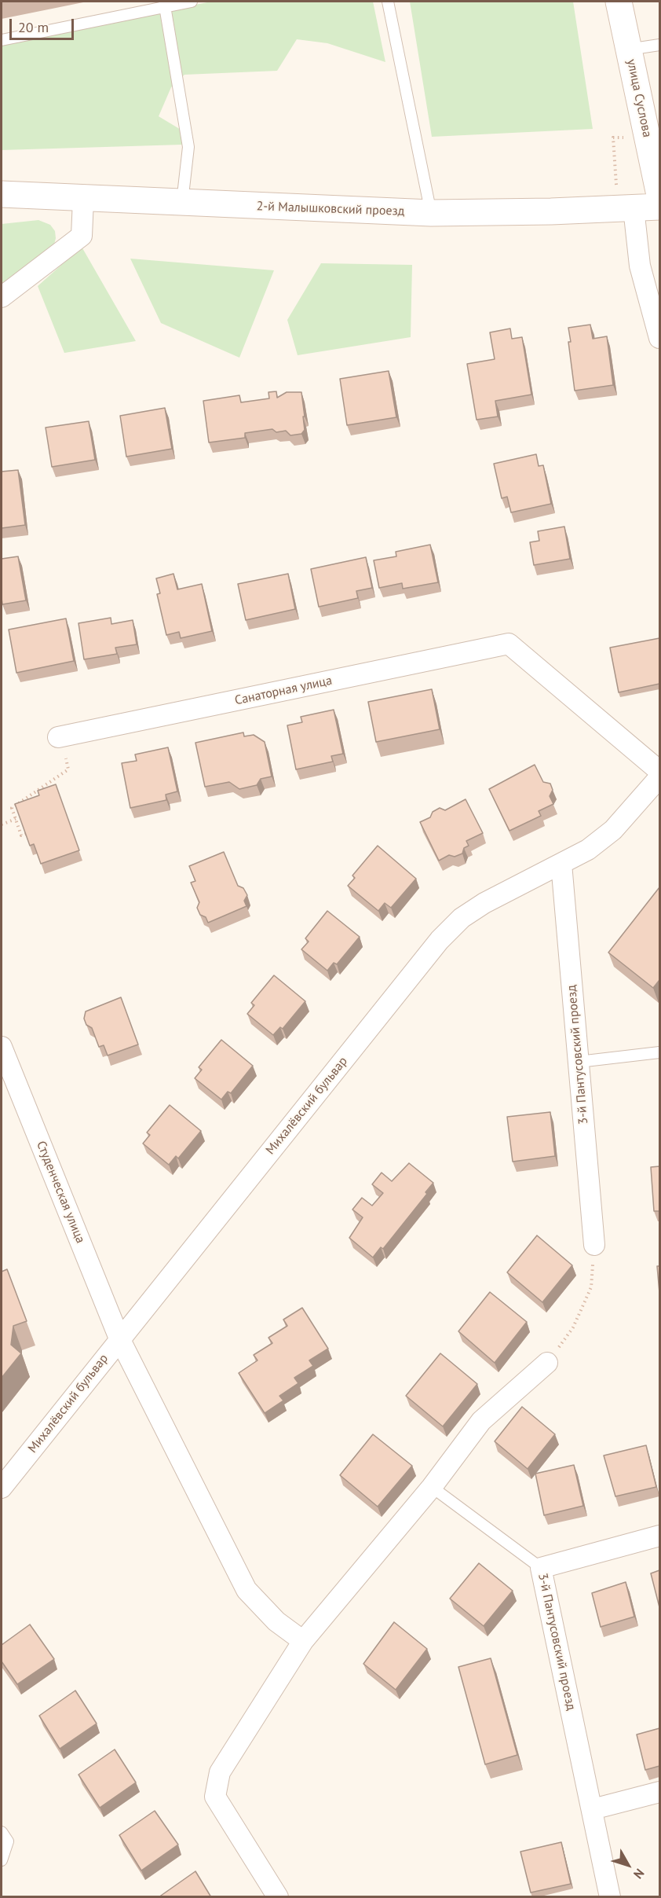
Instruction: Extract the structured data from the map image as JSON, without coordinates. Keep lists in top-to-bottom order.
{
  "streets": {
    "street": [
      "улица Суслова",
      "2-й Малышковский проезд",
      "Санаторная улица",
      "3-й Пантусовский проезд",
      "Михалёвский бульвар",
      "Студенческая улица"
    ]
  },
  "crossings": [
    ["3-й Пантусовский проезд", "Михалёвский бульвар"],
    ["Михалёвский бульвар", "Студенческая улица"]
  ],
  "scale_bar": "20 m",
  "north": "bottom right"
}
